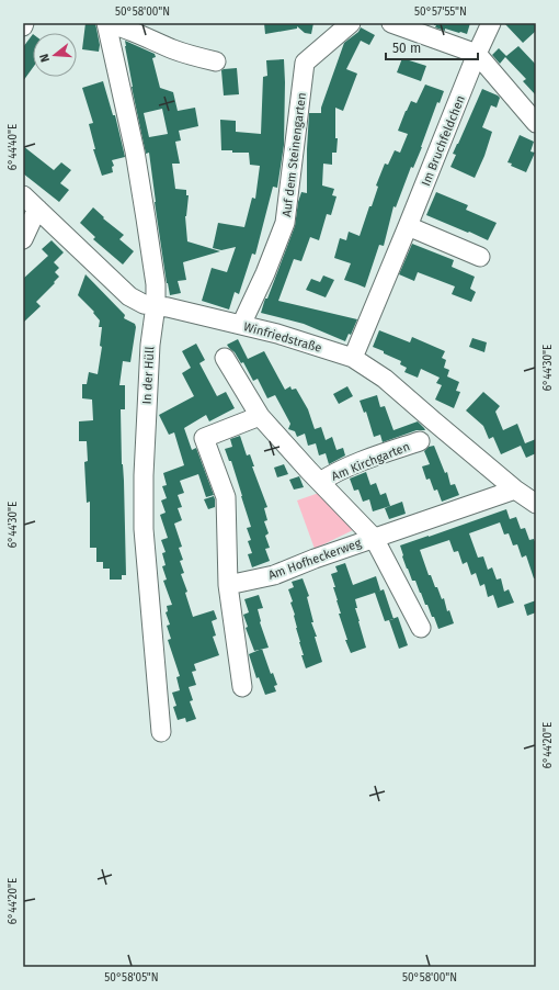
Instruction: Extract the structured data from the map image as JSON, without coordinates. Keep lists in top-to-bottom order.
{
  "streets": {
    "street": [
      "Im Bruchfeldchen",
      "Auf dem Steinengarten",
      "Winfriedstraße",
      "In der Hüll",
      "Am Kirchgarten",
      "Am Hofheckerweg"
    ]
  },
  "crossings": [
    ["Im Bruchfeldchen", "Winfriedstraße"],
    ["Auf dem Steinengarten", "Winfriedstraße"],
    ["Winfriedstraße", "In der Hüll"],
    ["Winfriedstraße", "Am Hofheckerweg"],
    ["Am Kirchgarten", "Am Hofheckerweg"]
  ],
  "scale_bar": "50 m",
  "north": "left",
  "coordinates": [
    "50°58'00\"N",
    "50°57'55\"N",
    "6°44'40\"E",
    "6°44'30\"E",
    "6°44'20\"E",
    "50°58'05\"N"
  ]
}
